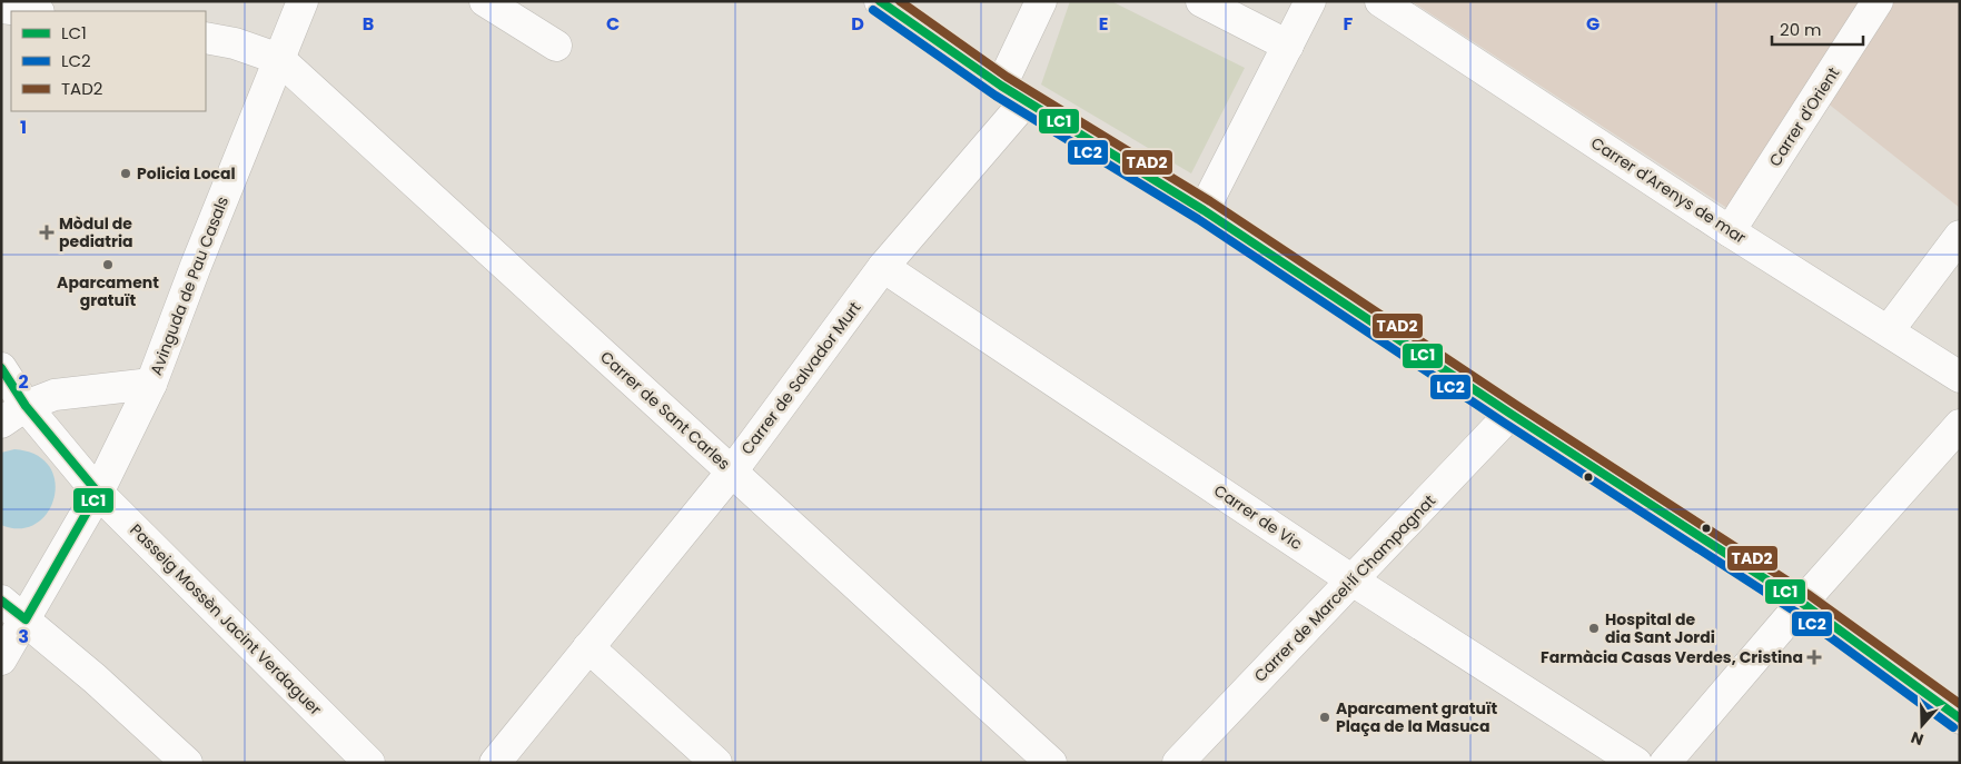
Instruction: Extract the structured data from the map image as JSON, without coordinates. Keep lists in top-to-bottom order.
{
  "streets": {
    "street": [
      "Carrer d'Orient",
      "Carrer d'Arenys de mar",
      "Avinguda de Pau Casals",
      "Carrer de Salvador Murt",
      "Carrer de Sant Carles",
      "Carrer de Vic",
      "Carrer de Marcel·lí Champagnat",
      "Passeig Mossèn Jacint Verdaguer"
    ]
  },
  "crossings": [
    ["Carrer d'Orient", "Carrer d'Arenys de mar"],
    ["Avinguda de Pau Casals", "Carrer de Sant Carles"],
    ["Avinguda de Pau Casals", "Passeig Mossèn Jacint Verdaguer"],
    ["Carrer de Salvador Murt", "Carrer de Sant Carles"],
    ["Carrer de Salvador Murt", "Carrer de Vic"],
    ["Carrer de Vic", "Carrer de Marcel·lí Champagnat"]
  ],
  "places": {
    "other": [
      "Policia Local",
      "Aparcament gratuït",
      "Hospital de dia Sant Jordi",
      "Aparcament gratuït Plaça de la Masuca"
    ],
    "health": ["Mòdul de pediatria", "Farmàcia Casas Verdes, Cristina"]
  },
  "lines": ["transit line LC1", "transit line TAD2", "transit line LC2"],
  "legend": ["LC1", "LC2", "TAD2"],
  "scale_bar": "20 m",
  "north": "bottom",
  "grid": {
    "columns": [
      "B",
      "C",
      "D",
      "E",
      "F",
      "G"
    ],
    "rows": ["1", "2", "3"]
  }
}
